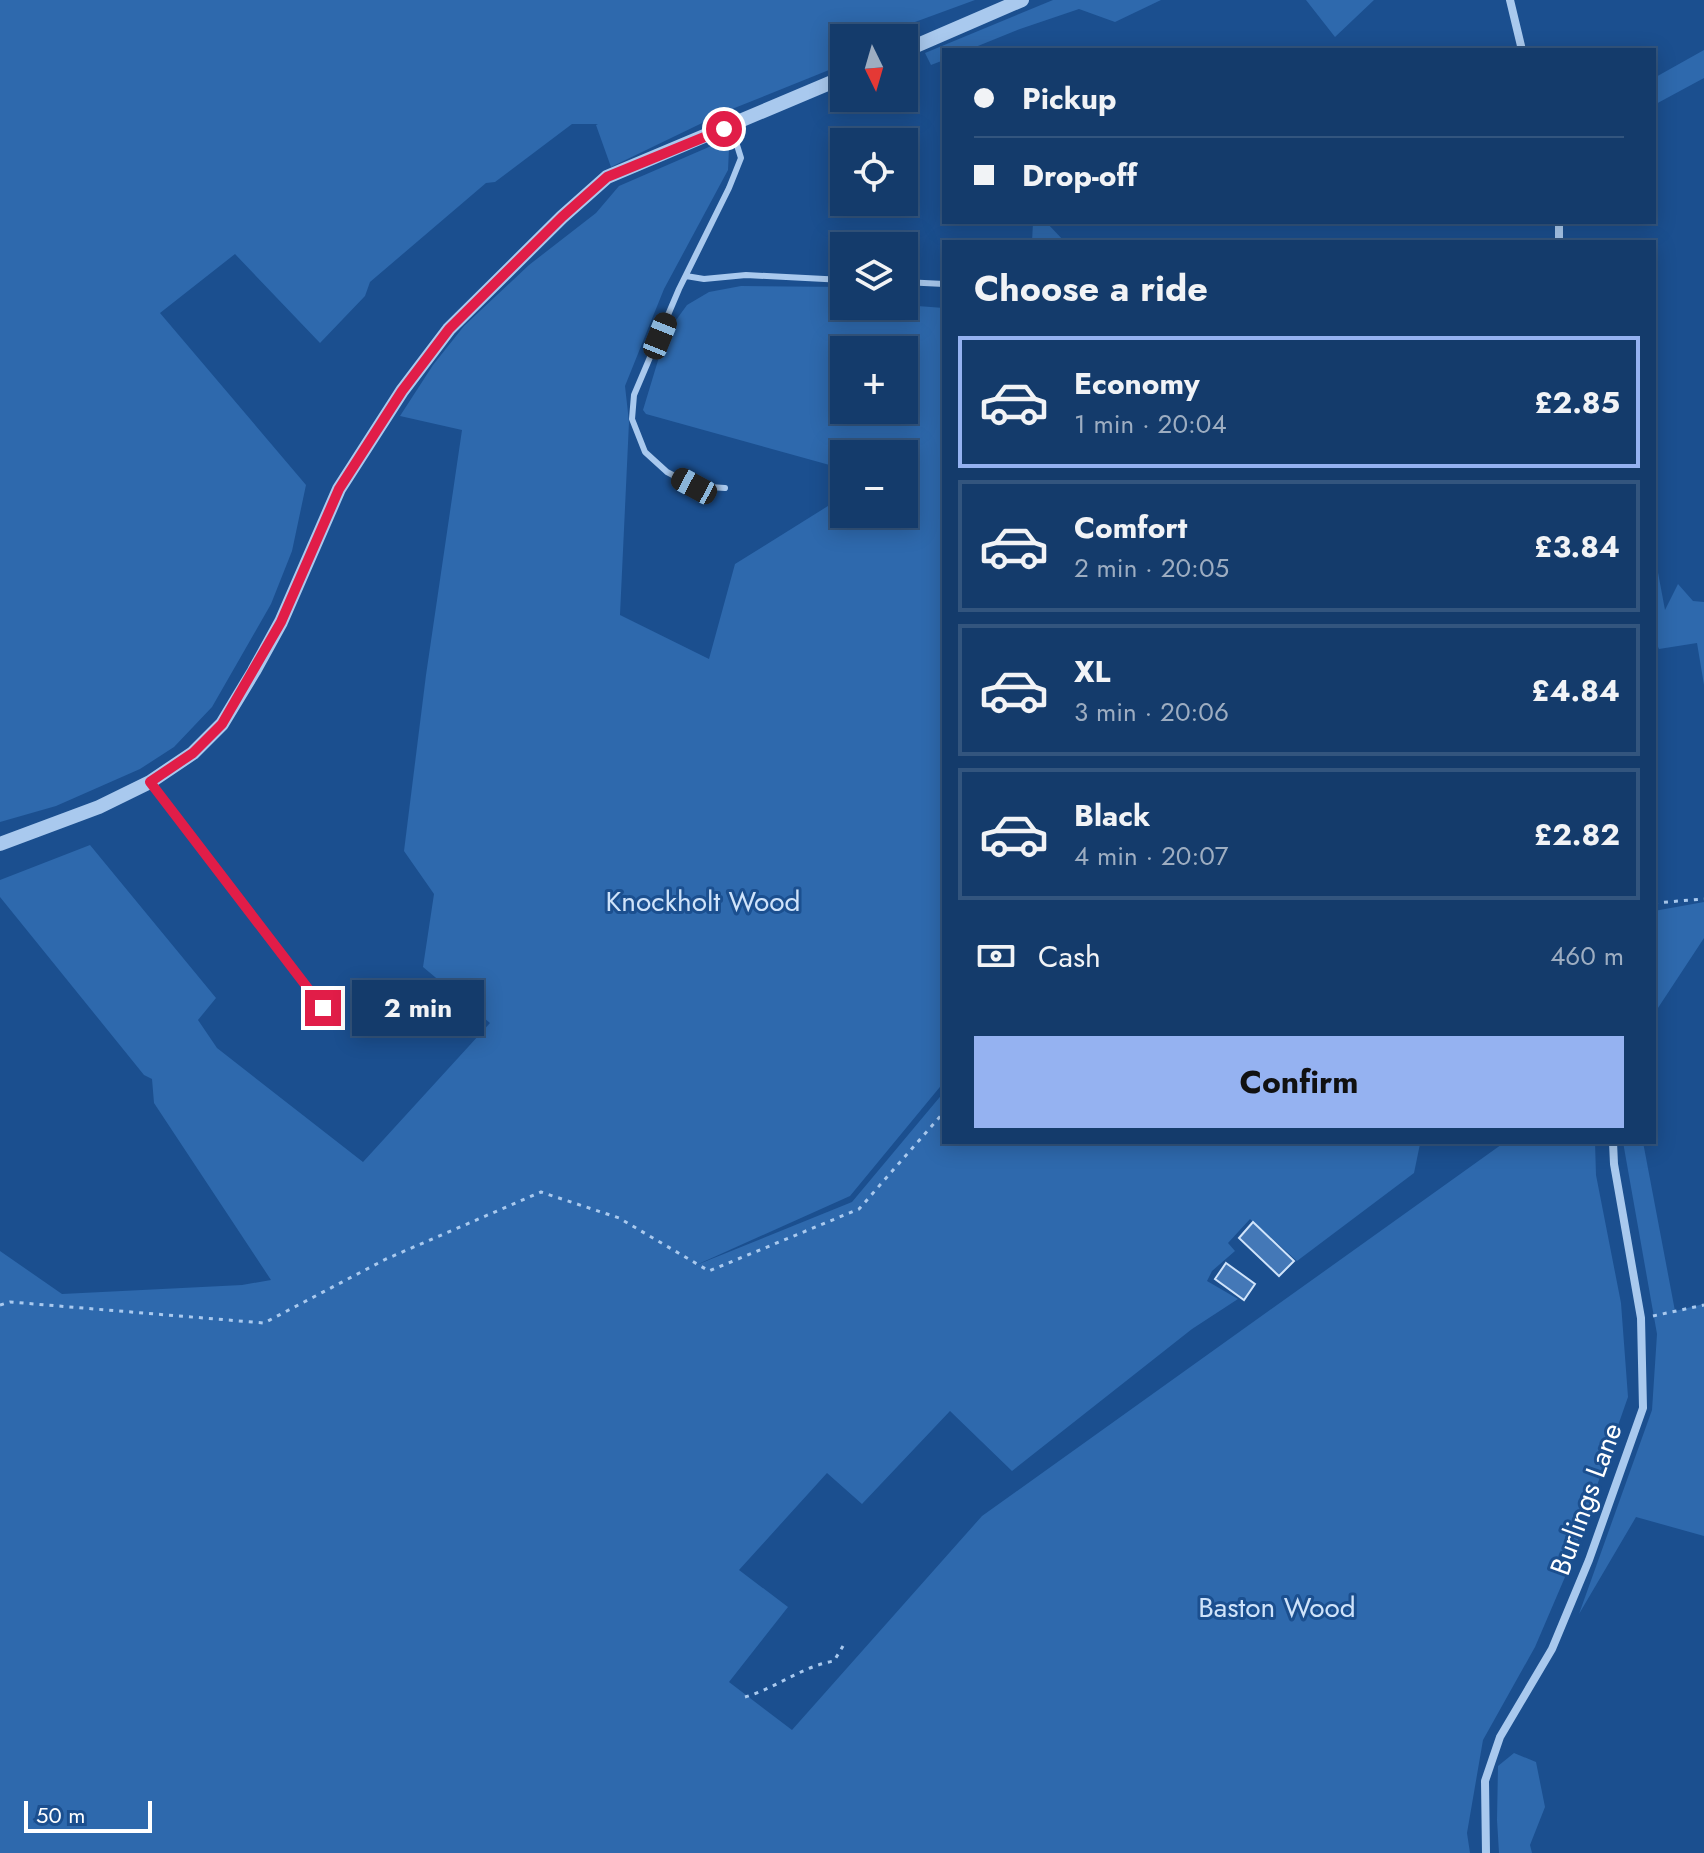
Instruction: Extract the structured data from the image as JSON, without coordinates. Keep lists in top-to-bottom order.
{
  "streets": {
    "street": ["Burlings Lane"]
  },
  "parks": ["Knockholt Wood", "Baston Wood"],
  "scale_bar": "50 m",
  "north": "bottom",
  "page": {
    "map_buttons": ["+", "−"],
    "banner": ["Pickup", "Drop-off"],
    "heading": "Choose a ride",
    "list": [
      {
        "name": "Economy",
        "note": "1 min · 20:04",
        "value": "£2.85"
      },
      {
        "name": "Comfort",
        "note": "2 min · 20:05",
        "value": "£3.84"
      },
      {
        "name": "XL",
        "note": "3 min · 20:06",
        "value": "£4.84"
      },
      {
        "name": "Black",
        "note": "4 min · 20:07",
        "value": "£2.82"
      }
    ],
    "pay": ["Cash", "460 m"],
    "bubble": "2 min",
    "buttons": "Confirm",
    "scale": "50 m"
  }
}
